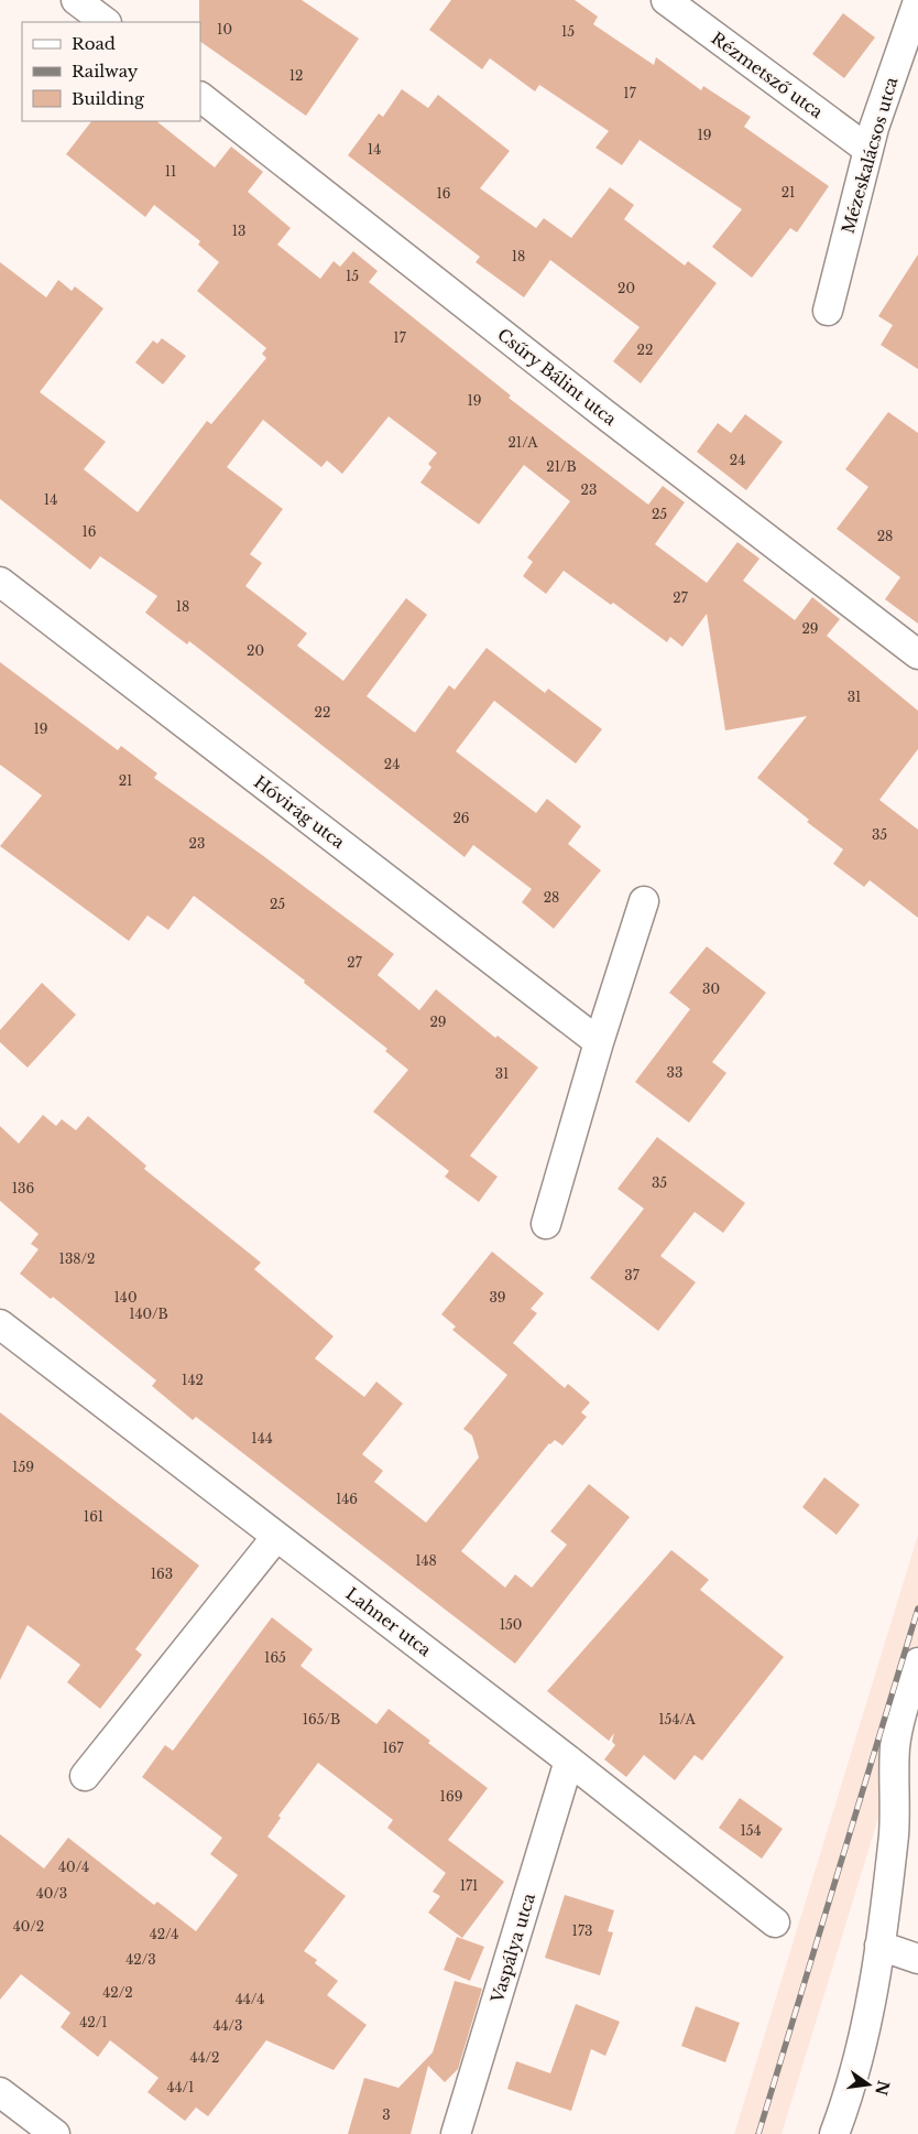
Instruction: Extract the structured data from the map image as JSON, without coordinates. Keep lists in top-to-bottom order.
{
  "streets": {
    "street": [
      "Rézmetsző utca",
      "Mézeskalácsos utca",
      "Csűry Bálint utca",
      "Hóvirág utca",
      "Lahner utca",
      "Vaspálya utca"
    ]
  },
  "crossings": [
    ["Rézmetsző utca", "Mézeskalácsos utca"],
    ["Lahner utca", "Vaspálya utca"]
  ],
  "house_numbers": [
    "10",
    "15",
    "12",
    "17",
    "19",
    "14",
    "11",
    "21",
    "16",
    "13",
    "18",
    "15",
    "20",
    "17",
    "22",
    "19",
    "21/A",
    "24",
    "21/B",
    "23",
    "14",
    "25",
    "16",
    "28",
    "27",
    "18",
    "29",
    "20",
    "31",
    "22",
    "19",
    "24",
    "21",
    "26",
    "35",
    "23",
    "28",
    "25",
    "27",
    "30",
    "29",
    "33",
    "31",
    "35",
    "136",
    "138/2",
    "37",
    "140",
    "39",
    "140/B",
    "142",
    "144",
    "159",
    "146",
    "161",
    "148",
    "163",
    "150",
    "165",
    "165/B",
    "154/A",
    "167",
    "169",
    "154",
    "40/4",
    "171",
    "40/3",
    "40/2",
    "173",
    "42/4",
    "42/3",
    "42/2",
    "44/4",
    "42/1",
    "44/3",
    "44/2",
    "44/1",
    "3"
  ],
  "legend": ["Road", "Railway", "Building"],
  "north": "right"
}
